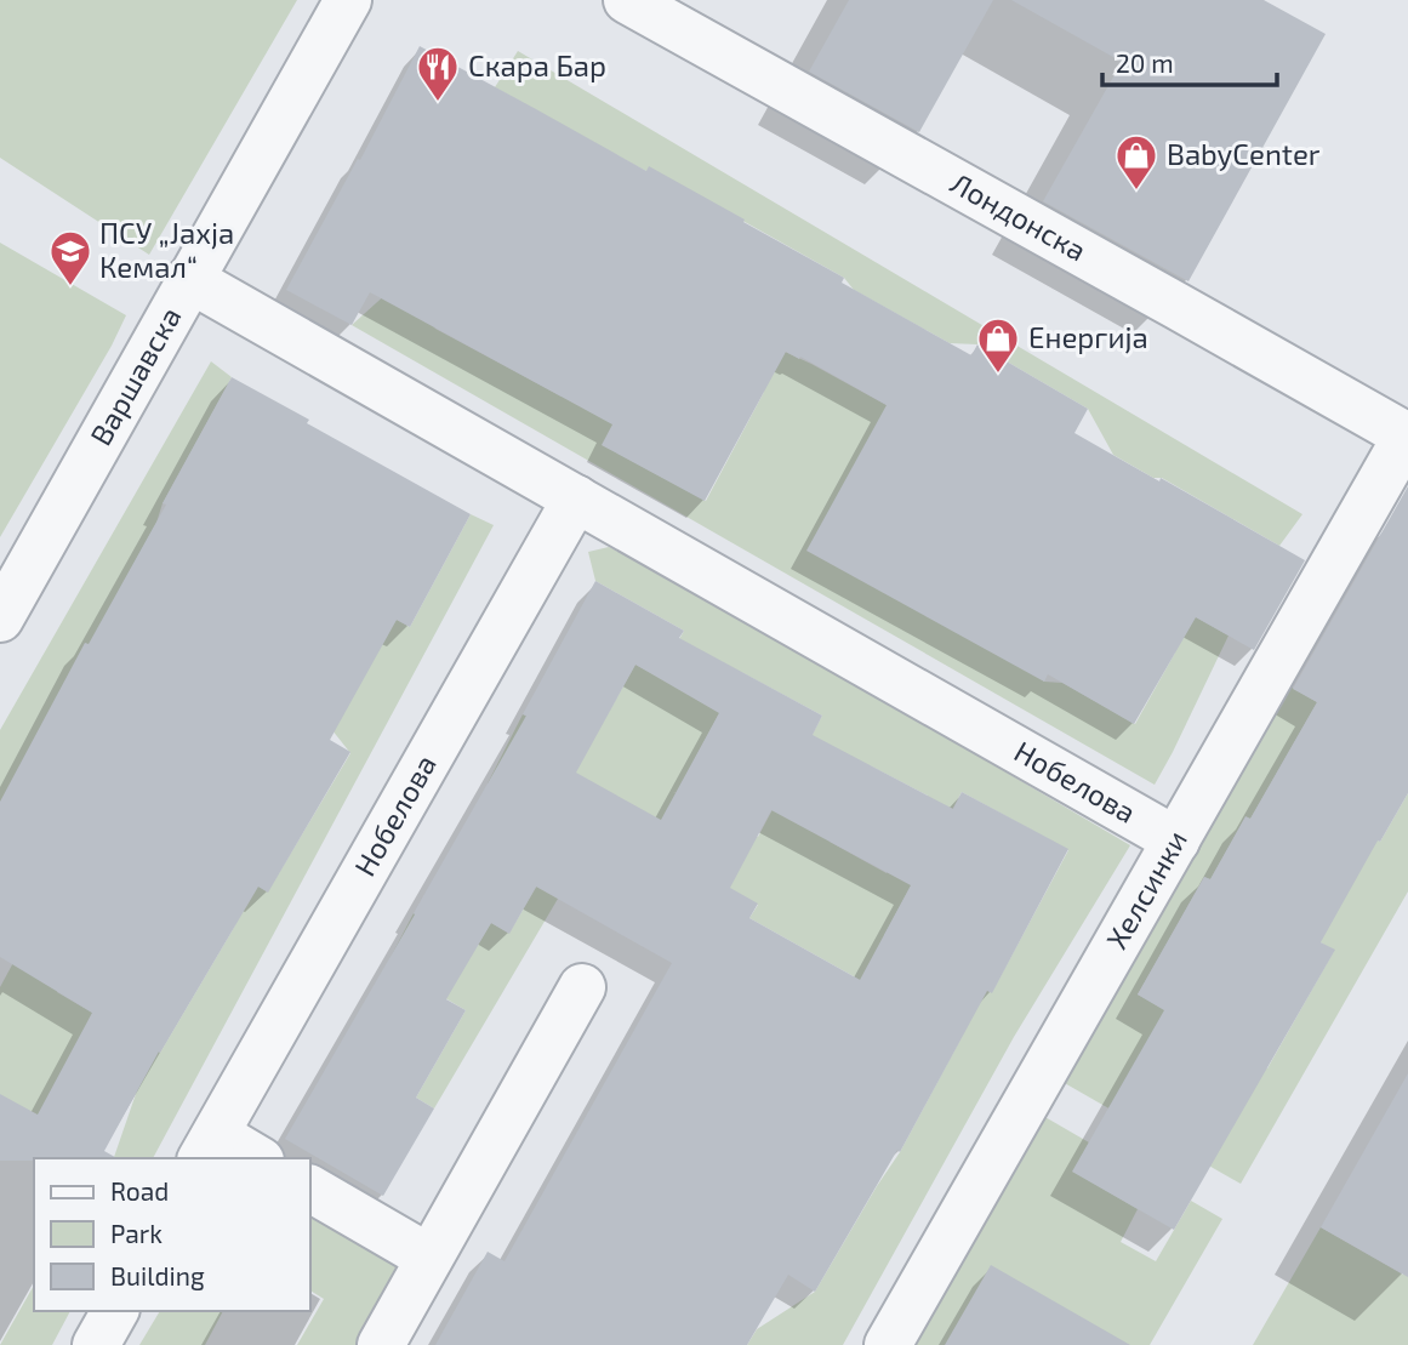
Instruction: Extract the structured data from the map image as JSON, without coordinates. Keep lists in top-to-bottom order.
{
  "streets": {
    "street": [
      "Лондонска",
      "Варшавска",
      "Нобелова",
      "Хелсинки"
    ]
  },
  "crossings": [
    ["Лондонска", "Хелсинки"],
    ["Варшавска", "Нобелова"],
    ["Нобелова", "Хелсинки"]
  ],
  "places": {
    "restaurant": ["Скара Бар"],
    "shop": ["BabyCenter", "Енергија"],
    "school or university": ["ПСУ „Јахја Кемал“"]
  },
  "legend": ["Road", "Park", "Building"],
  "scale_bar": "20 m"
}
